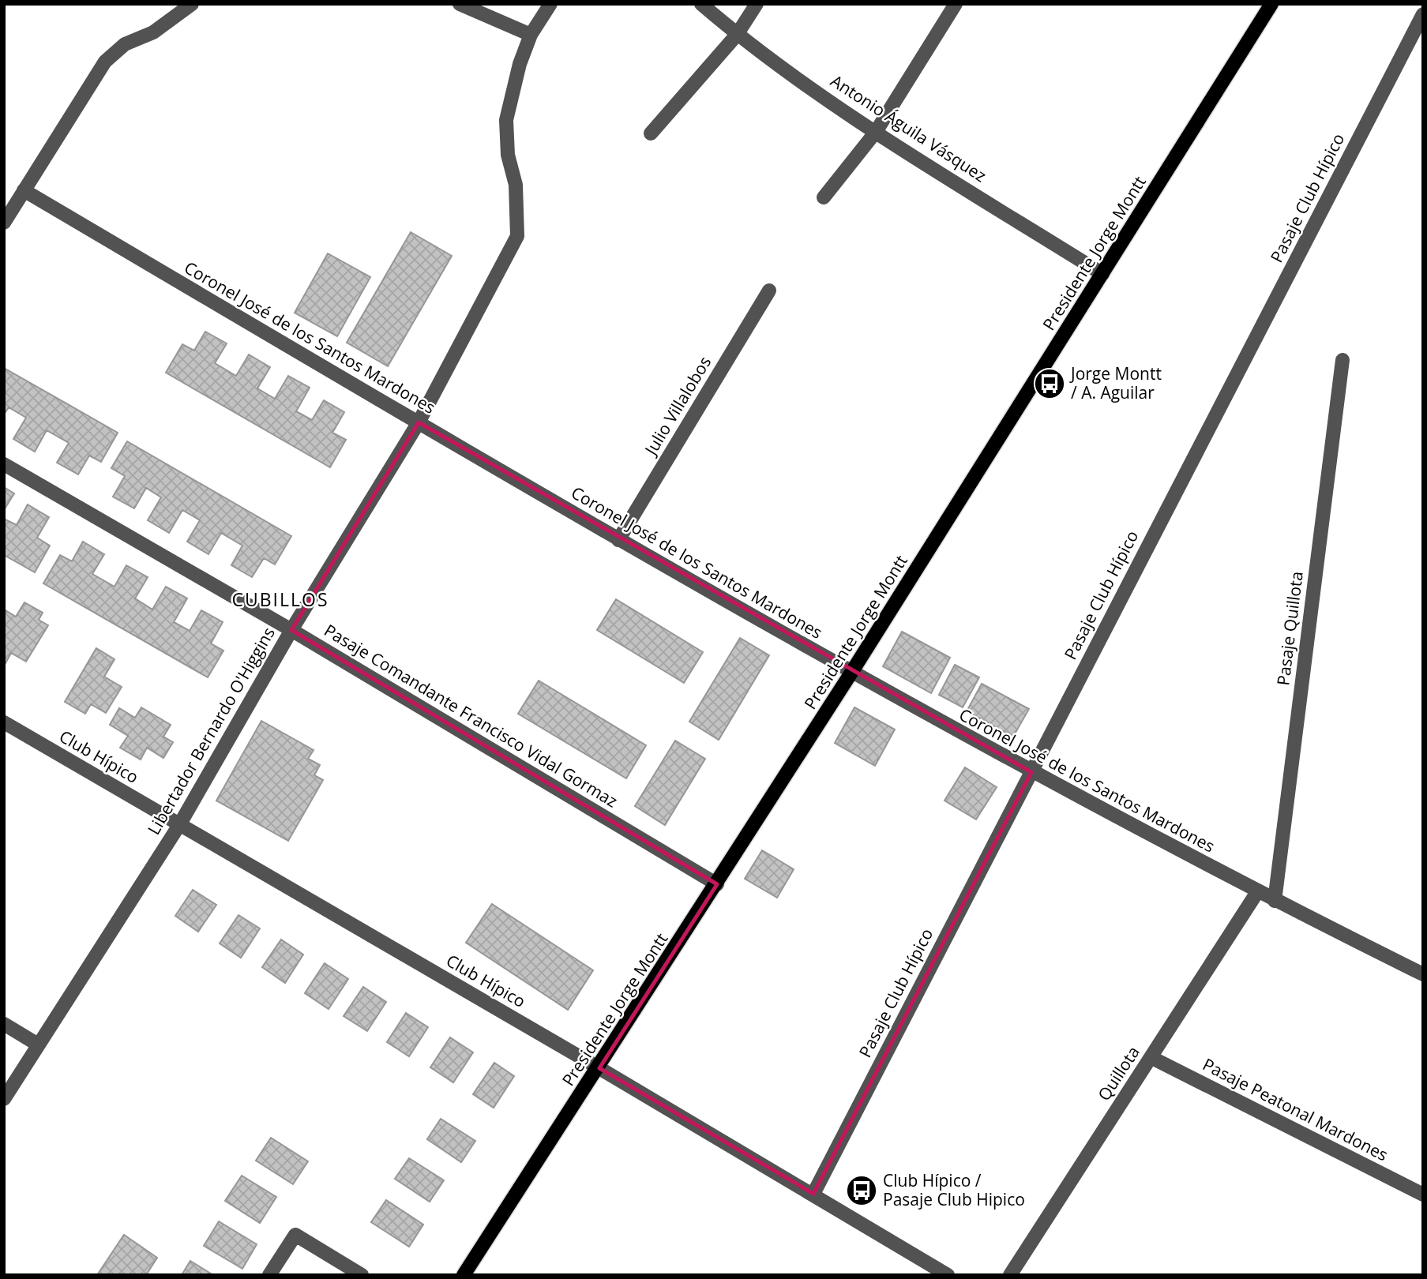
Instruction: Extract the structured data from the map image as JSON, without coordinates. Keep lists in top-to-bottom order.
{
  "streets": {
    "main road": ["Presidente Jorge Montt"],
    "street": [
      "Antonio Águila Vásquez",
      "Pasaje Club Hípico",
      "Coronel José de los Santos Mardones",
      "Julio Villalobos",
      "Pasaje Quillota",
      "Pasaje Comandante Francisco Vidal Gormaz",
      "Libertador Bernardo O'Higgins",
      "Club Hípico",
      "Quillota",
      "Pasaje Peatonal Mardones"
    ]
  },
  "crossings": [
    ["Antonio Águila Vásquez", "Presidente Jorge Montt"],
    ["Pasaje Club Hípico", "Coronel José de los Santos Mardones"],
    ["Pasaje Club Hípico", "Club Hípico"],
    ["Presidente Jorge Montt", "Coronel José de los Santos Mardones"],
    ["Presidente Jorge Montt", "Pasaje Comandante Francisco Vidal Gormaz"],
    ["Presidente Jorge Montt", "Club Hípico"],
    ["Coronel José de los Santos Mardones", "Julio Villalobos"],
    ["Coronel José de los Santos Mardones", "Pasaje Quillota"],
    ["Coronel José de los Santos Mardones", "Libertador Bernardo O'Higgins"],
    ["Coronel José de los Santos Mardones", "Quillota"],
    ["Pasaje Comandante Francisco Vidal Gormaz", "Libertador Bernardo O'Higgins"],
    ["Libertador Bernardo O'Higgins", "Club Hípico"],
    ["Quillota", "Pasaje Peatonal Mardones"]
  ],
  "districts": ["CUBILLOS"],
  "places": {
    "bus stop": ["Jorge Montt / A. Aguilar", "Club Hípico / Pasaje Club Hipico"]
  }
}
